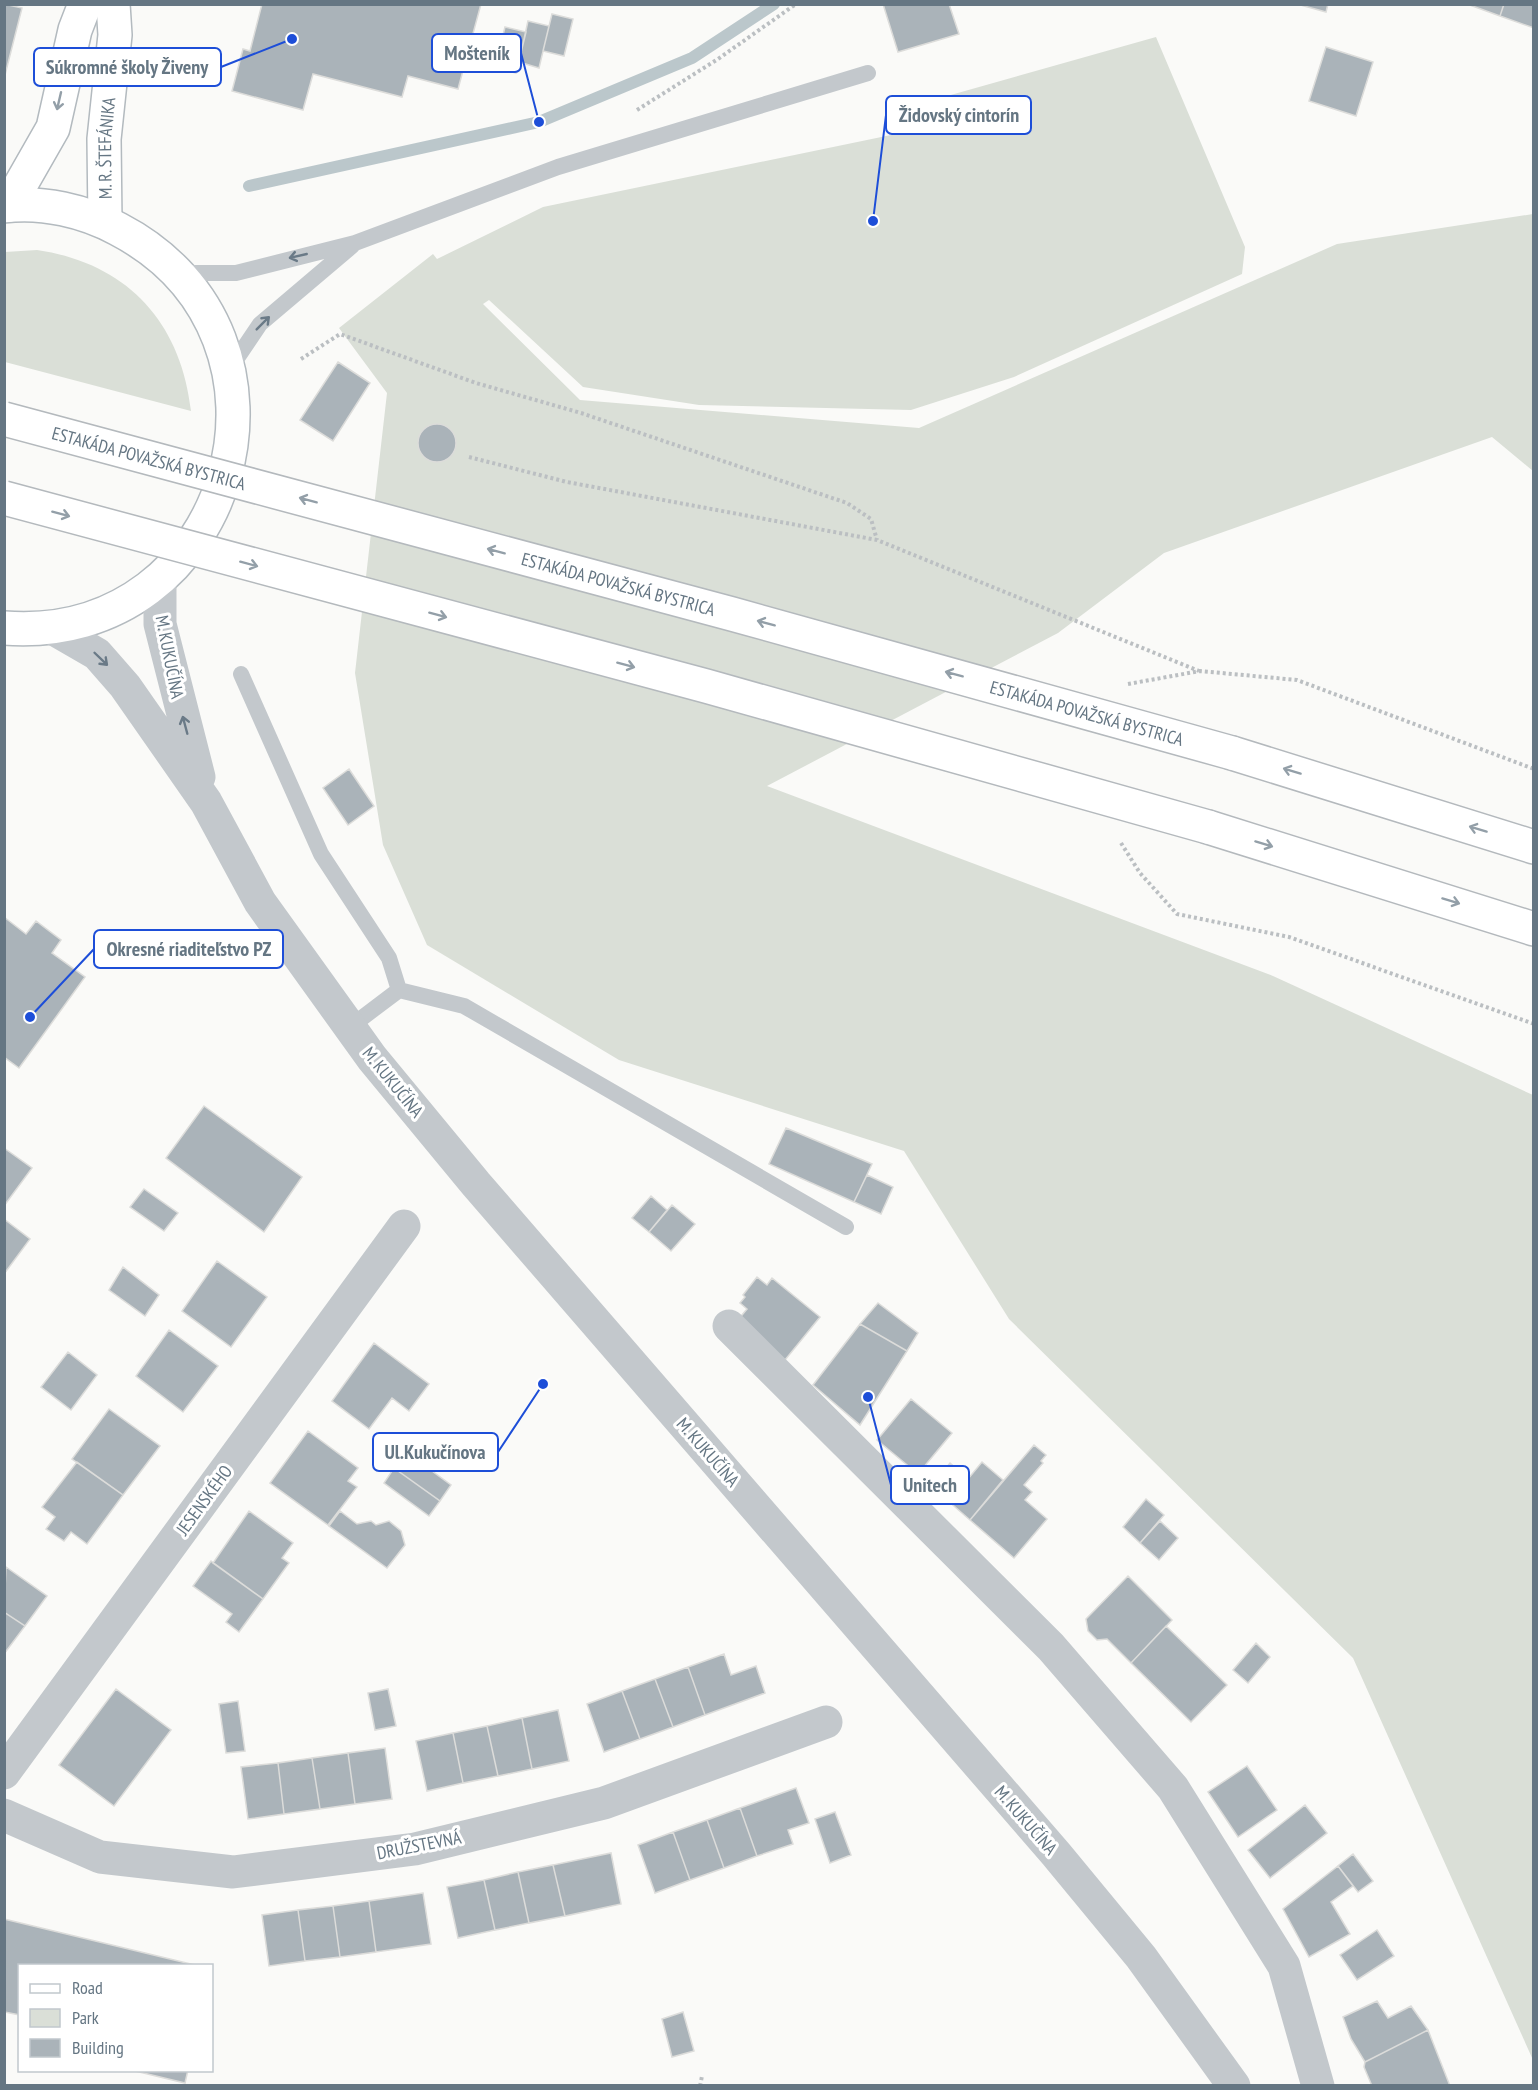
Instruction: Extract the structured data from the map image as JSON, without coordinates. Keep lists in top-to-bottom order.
{
  "streets": {
    "main road": ["M. R. ŠTEFÁNIKA", "ESTAKÁDA POVAŽSKÁ BYSTRICA"],
    "street": ["M. KUKUČÍNA", "JESENSKÉHO", "DRUŽSTEVNÁ"]
  },
  "places": [
    "Súkromné školy Živeny",
    "Mošteník",
    "Židovský cintorín",
    "Okresné riaditeľstvo PZ",
    "Ul.Kukučínova",
    "Unitech"
  ],
  "legend": ["Road", "Park", "Building"]
}
